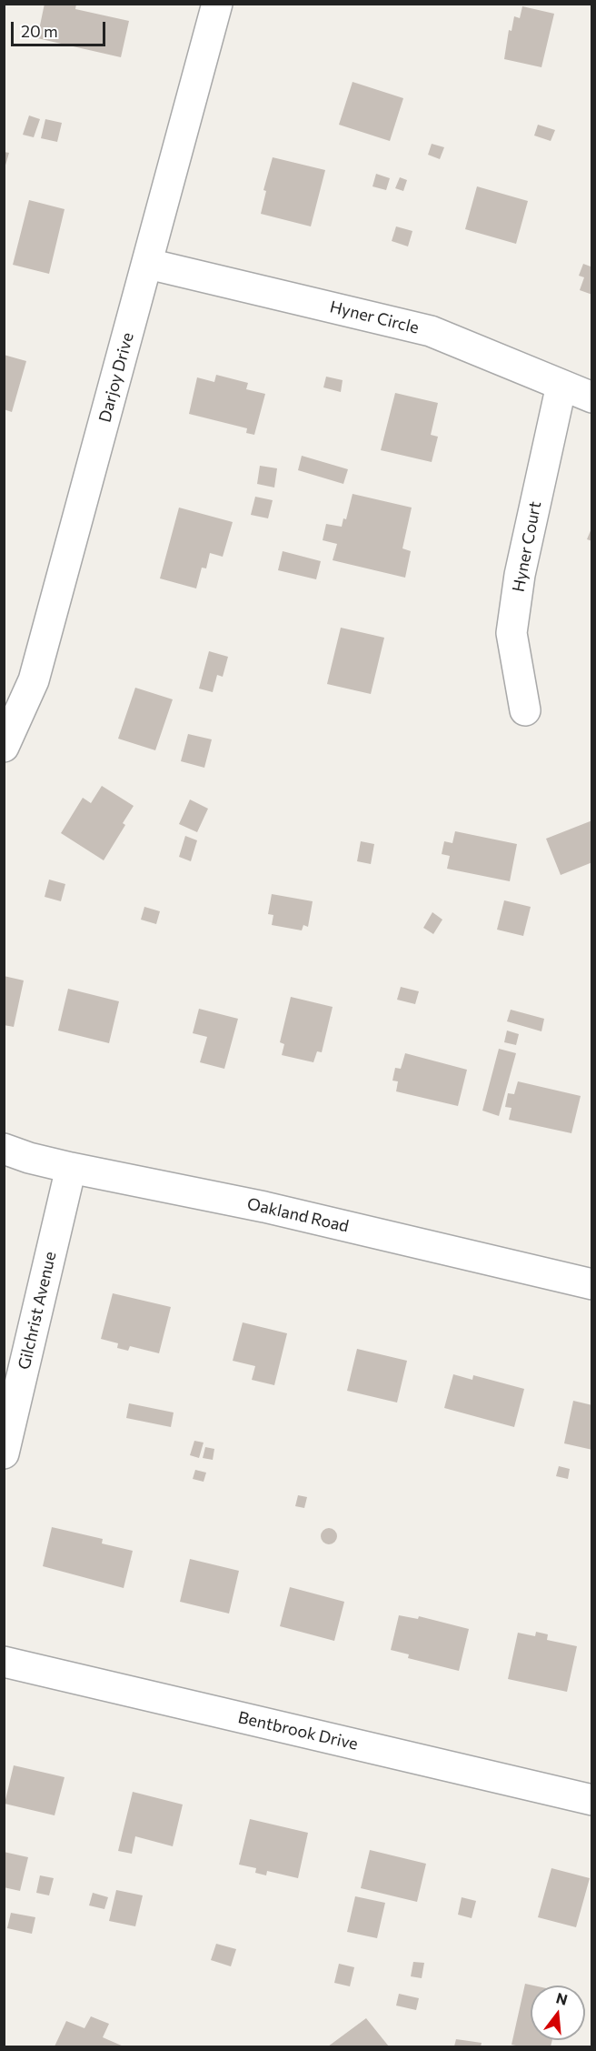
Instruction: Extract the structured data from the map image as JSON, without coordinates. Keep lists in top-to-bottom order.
{
  "streets": {
    "street": [
      "Hyner Circle",
      "Darjoy Drive",
      "Hyner Court",
      "Oakland Road",
      "Gilchrist Avenue",
      "Bentbrook Drive"
    ]
  },
  "crossings": [
    ["Hyner Circle", "Darjoy Drive"],
    ["Hyner Circle", "Hyner Court"],
    ["Oakland Road", "Gilchrist Avenue"]
  ],
  "scale_bar": "20 m",
  "north": "top"
}
